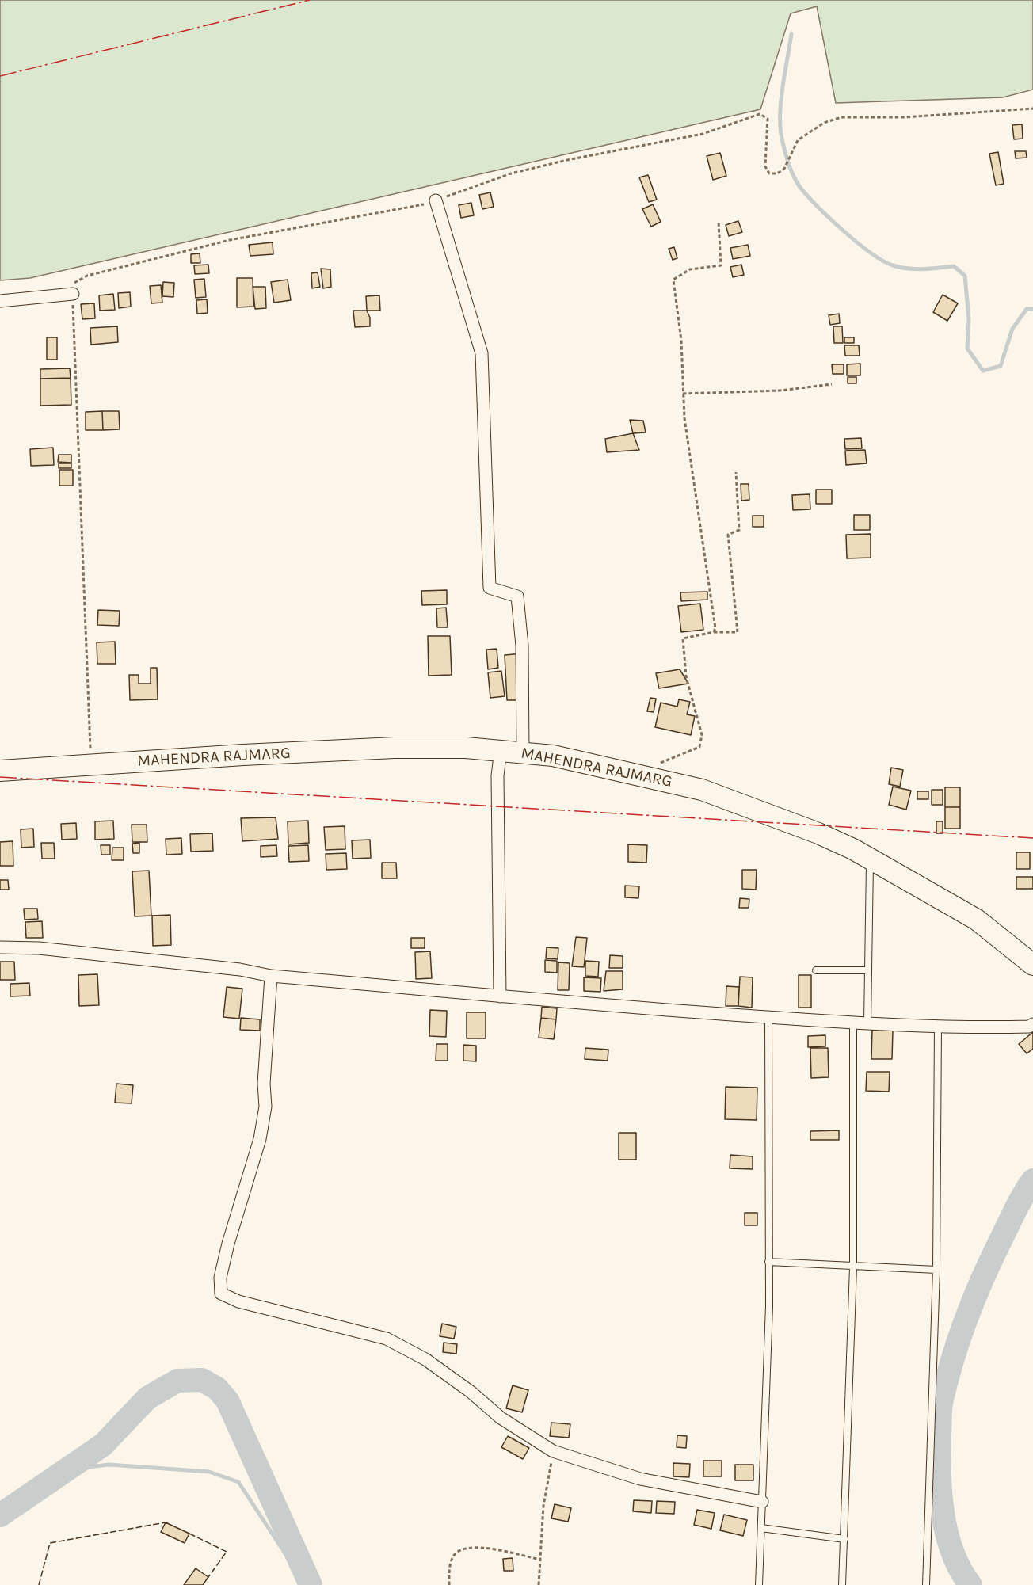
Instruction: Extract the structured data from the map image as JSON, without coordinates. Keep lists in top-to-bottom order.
{
  "streets": {
    "highway": ["MAHENDRA RAJMARG"]
  }
}
